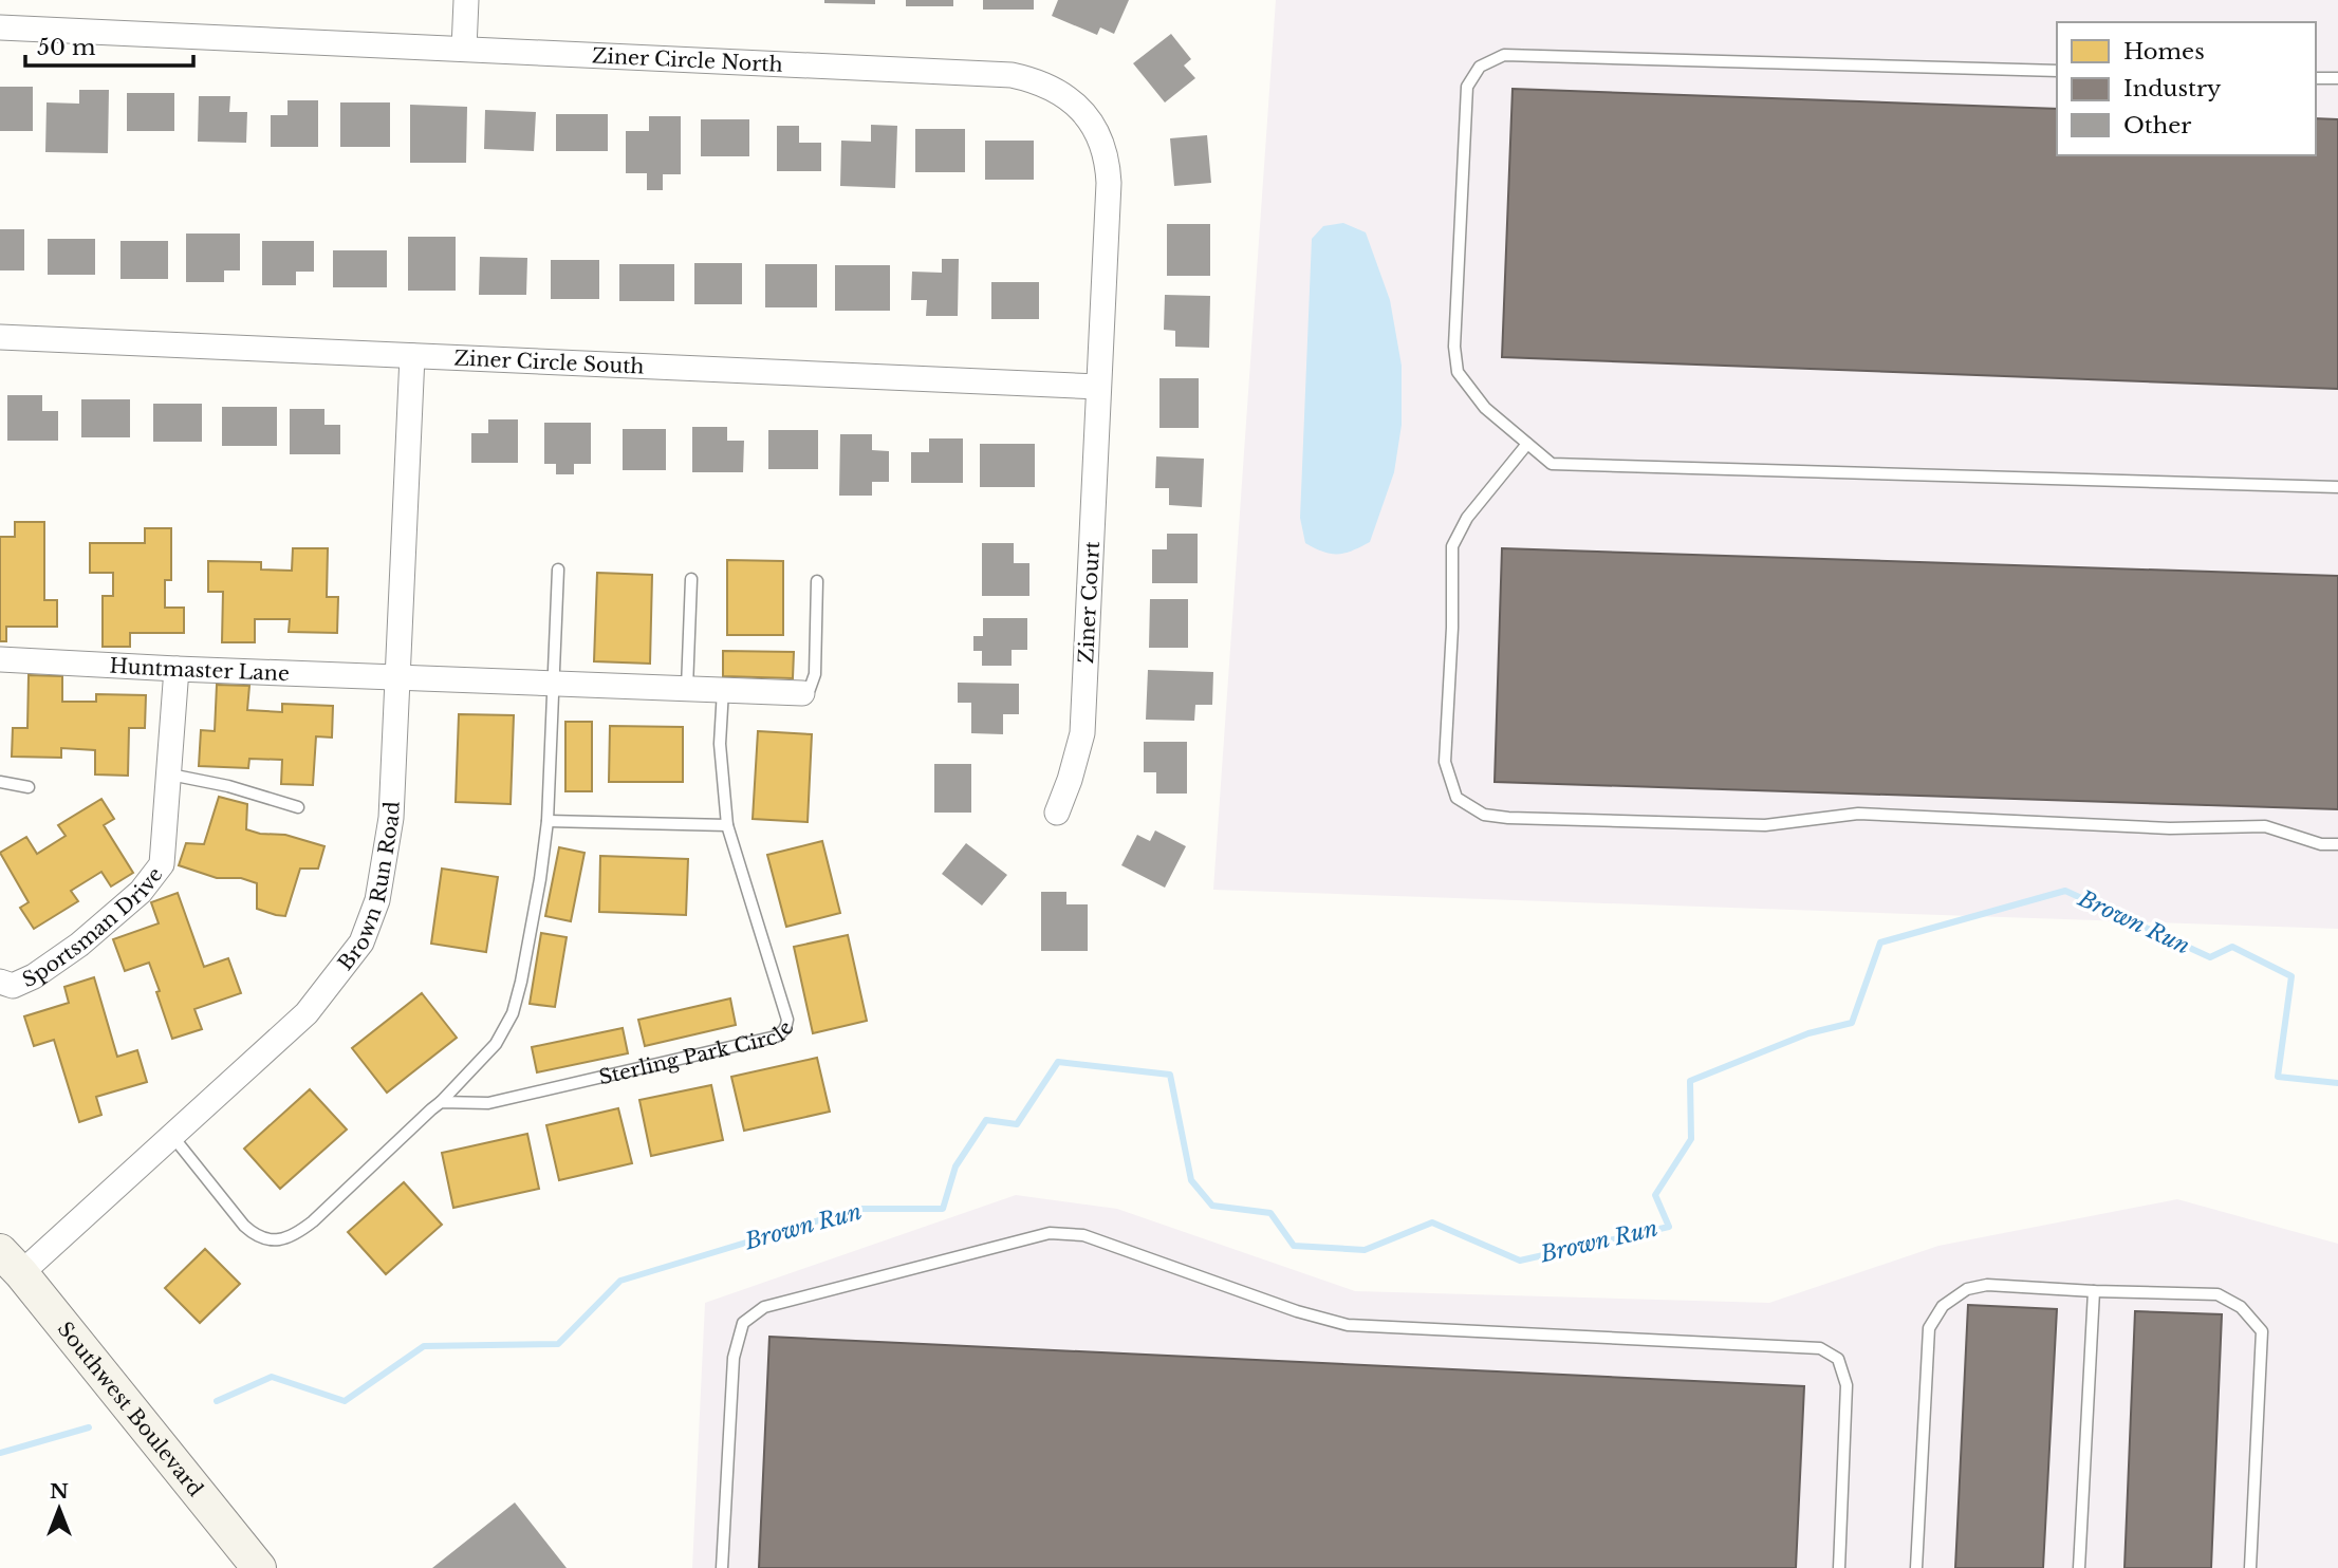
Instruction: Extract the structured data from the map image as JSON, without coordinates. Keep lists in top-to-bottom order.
{
  "streets": {
    "street": [
      "Ziner Circle North",
      "Ziner Circle South",
      "Ziner Court",
      "Huntmaster Lane",
      "Brown Run Road",
      "Sportsman Drive",
      "Southwest Boulevard"
    ],
    "lane": ["Sterling Park Circle"]
  },
  "crossings": [
    ["Ziner Circle North", "Ziner Circle South"],
    ["Ziner Circle North", "Ziner Court"],
    ["Ziner Circle South", "Ziner Court"],
    ["Ziner Circle South", "Brown Run Road"],
    ["Huntmaster Lane", "Brown Run Road"],
    ["Huntmaster Lane", "Sportsman Drive"],
    ["Brown Run Road", "Southwest Boulevard"]
  ],
  "water": ["Brown Run"],
  "legend": ["Homes", "Industry", "Other"],
  "scale_bar": "50 m",
  "north": "top"
}
